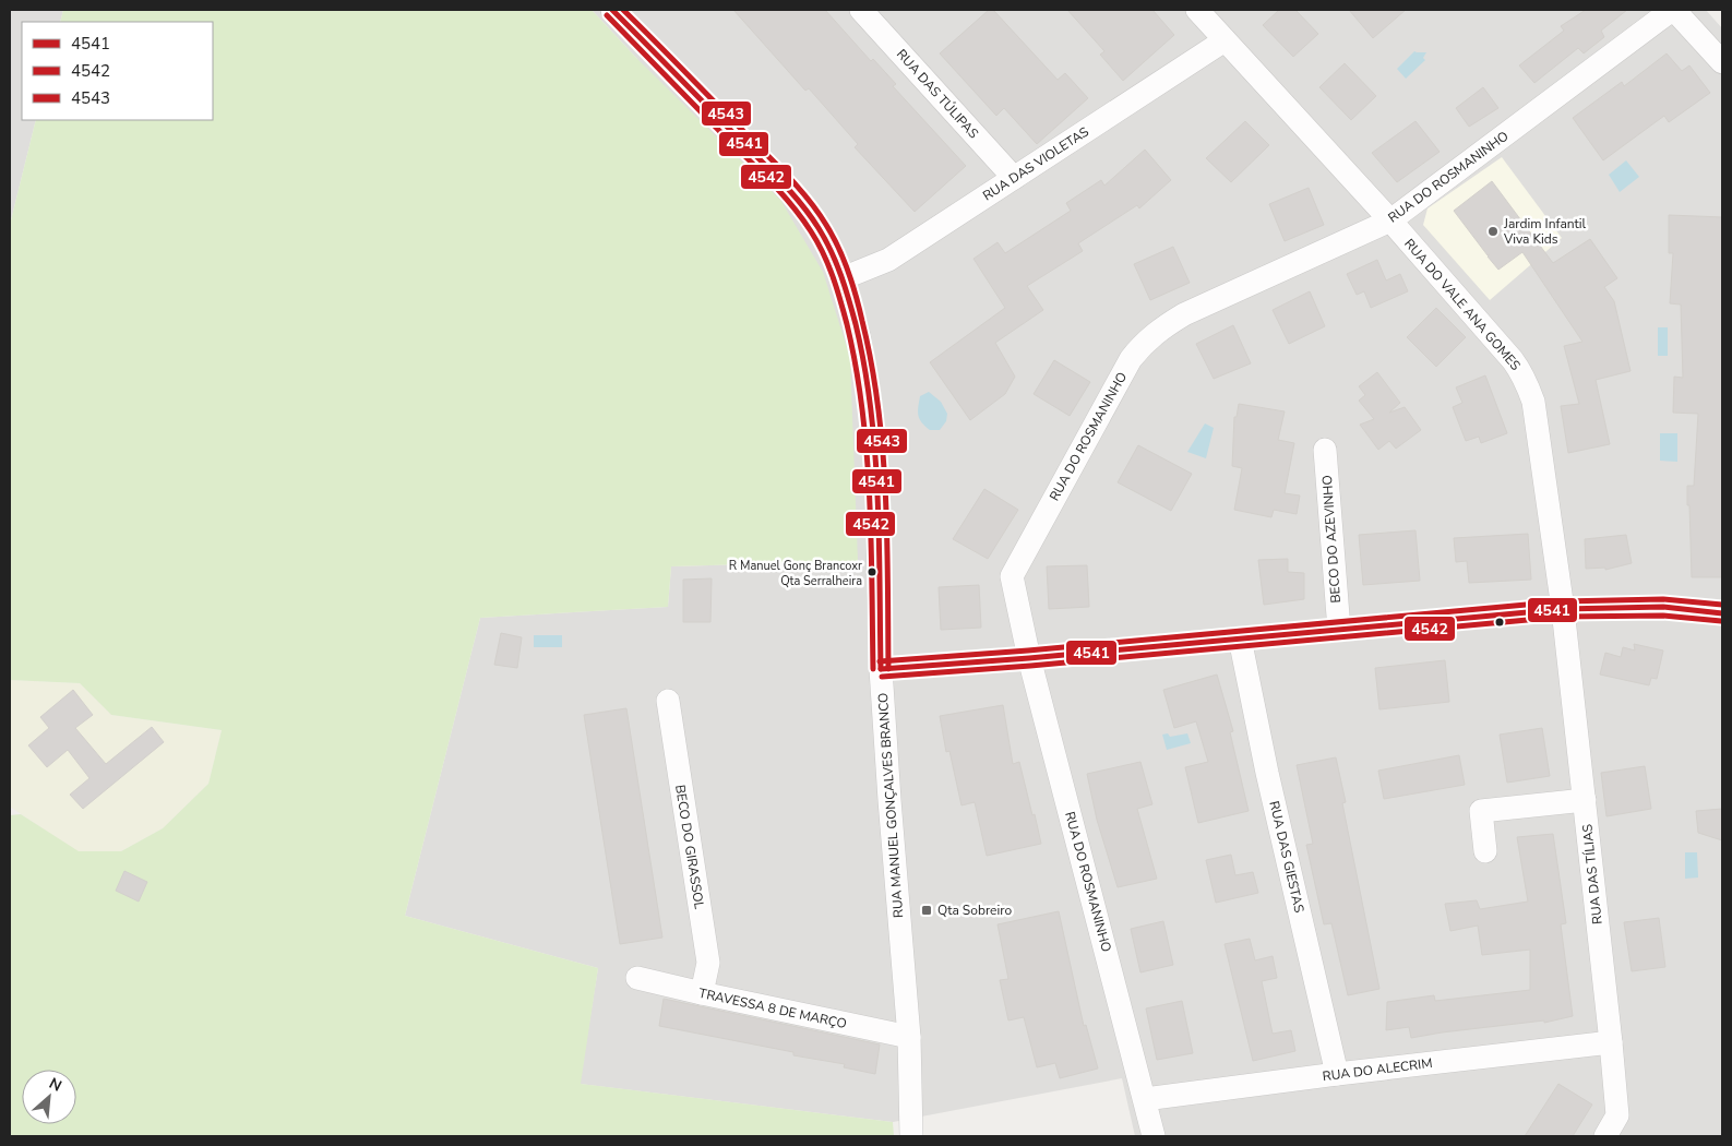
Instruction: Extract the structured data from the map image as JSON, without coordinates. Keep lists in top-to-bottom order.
{
  "streets": {
    "street": [
      "RUA DAS TÚLIPAS",
      "RUA DAS VIOLETAS",
      "RUA DO ROSMANINHO",
      "RUA DO VALE ANA GOMES",
      "BECO DO AZEVINHO",
      "RUA MANUEL GONÇALVES BRANCO",
      "BECO DO GIRASSOL",
      "RUA DAS GIESTAS",
      "RUA DAS TÍLIAS",
      "TRAVESSA 8 DE MARÇO",
      "RUA DO ALECRIM"
    ]
  },
  "crossings": [
    ["RUA DAS TÚLIPAS", "RUA DAS VIOLETAS"],
    ["RUA DAS VIOLETAS", "RUA DO VALE ANA GOMES"],
    ["RUA DAS VIOLETAS", "RUA MANUEL GONÇALVES BRANCO"],
    ["RUA DO ROSMANINHO", "RUA DO VALE ANA GOMES"],
    ["RUA DO ROSMANINHO", "RUA DO ALECRIM"],
    ["RUA DO VALE ANA GOMES", "RUA DAS TÍLIAS"],
    ["RUA MANUEL GONÇALVES BRANCO", "TRAVESSA 8 DE MARÇO"],
    ["BECO DO GIRASSOL", "TRAVESSA 8 DE MARÇO"],
    ["RUA DAS GIESTAS", "RUA DO ALECRIM"],
    ["RUA DAS TÍLIAS", "RUA DO ALECRIM"]
  ],
  "places": {
    "other": ["Jardim Infantil Viva Kids", "R Manuel Gonç Brancoxr Qta Serralheira"],
    "transit": ["Qta Sobreiro"]
  },
  "lines": ["transit line 4541", "transit line 4543", "transit line 4542"],
  "legend": ["4541", "4542", "4543"],
  "north": "top right"
}
